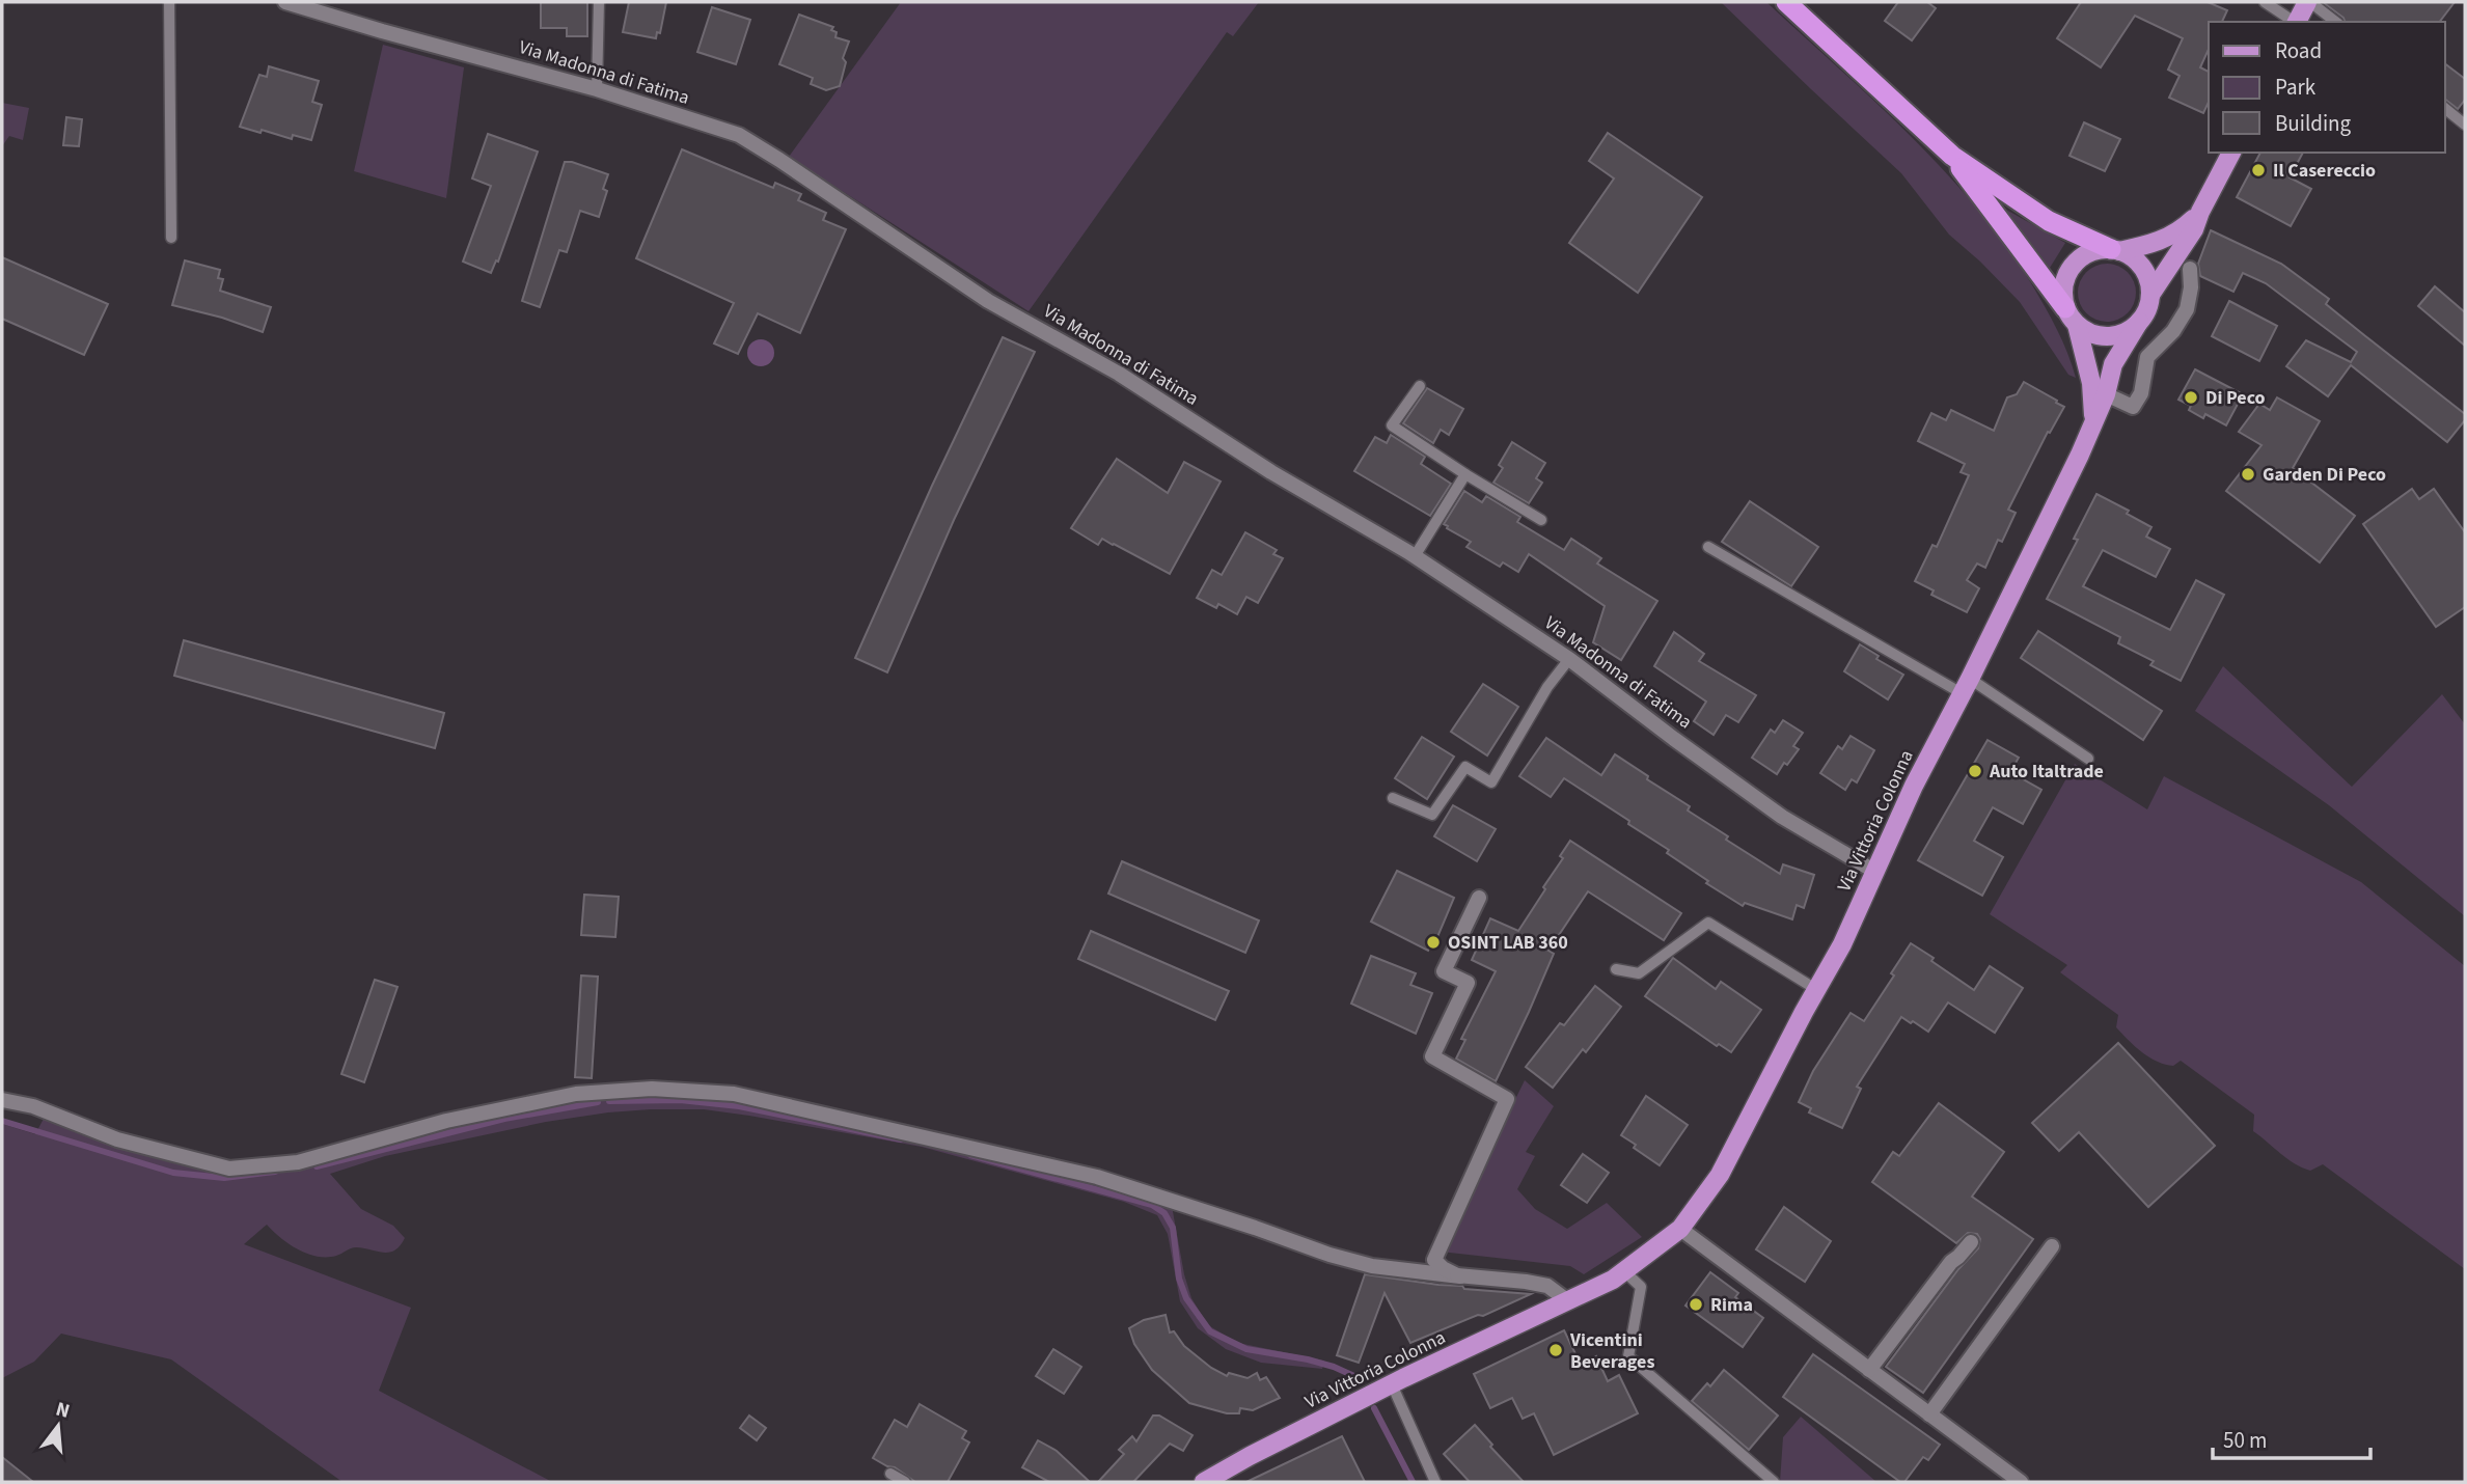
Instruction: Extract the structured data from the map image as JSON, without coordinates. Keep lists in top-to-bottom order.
{
  "streets": {
    "main road": ["Via Vittoria Colonna"],
    "street": ["Via Madonna di Fatima"]
  },
  "crossings": [
    ["Via Madonna di Fatima", "Via Vittoria Colonna"]
  ],
  "places": [
    "Il Casereccio",
    "Di Peco",
    "Garden Di Peco",
    "Auto Italtrade",
    "OSINT LAB 360",
    "Rima",
    "Vicentini Beverages"
  ],
  "legend": ["Road", "Park", "Building"],
  "scale_bar": "50 m",
  "north": "top"
}
